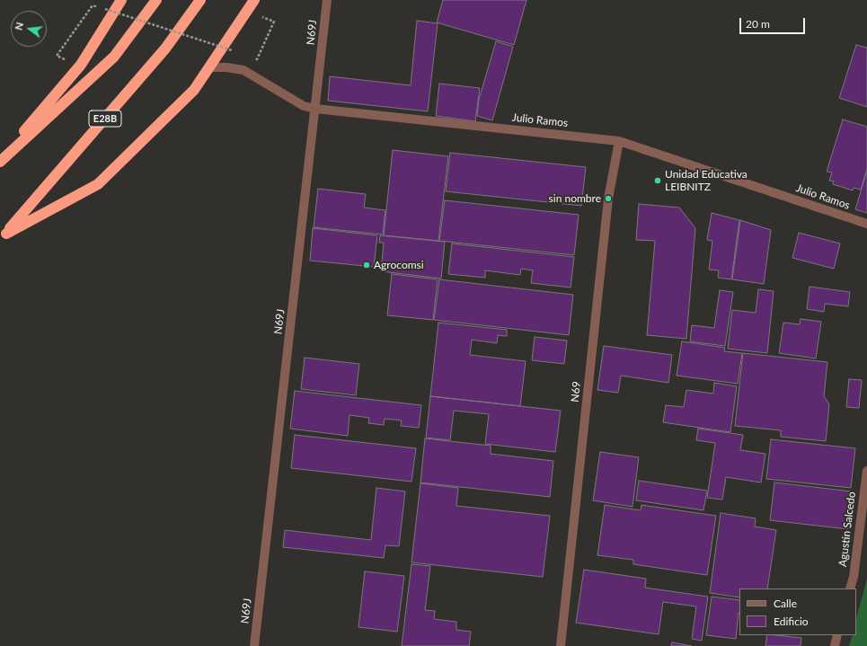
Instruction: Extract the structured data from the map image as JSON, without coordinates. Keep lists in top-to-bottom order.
{
  "streets": {
    "highway": ["E28B"],
    "street": [
      "N69J",
      "Julio Ramos",
      "N69",
      "Agustin Salcedo"
    ]
  },
  "crossings": [
    ["N69J", "Julio Ramos"],
    ["E28B", "Julio Ramos"],
    ["Julio Ramos", "N69"]
  ],
  "places": ["Unidad Educativa LEIBNITZ", "sin nombre", "Agrocomsi"],
  "legend": ["Calle", "Edificio"],
  "scale_bar": "20 m",
  "north": "left"
}
